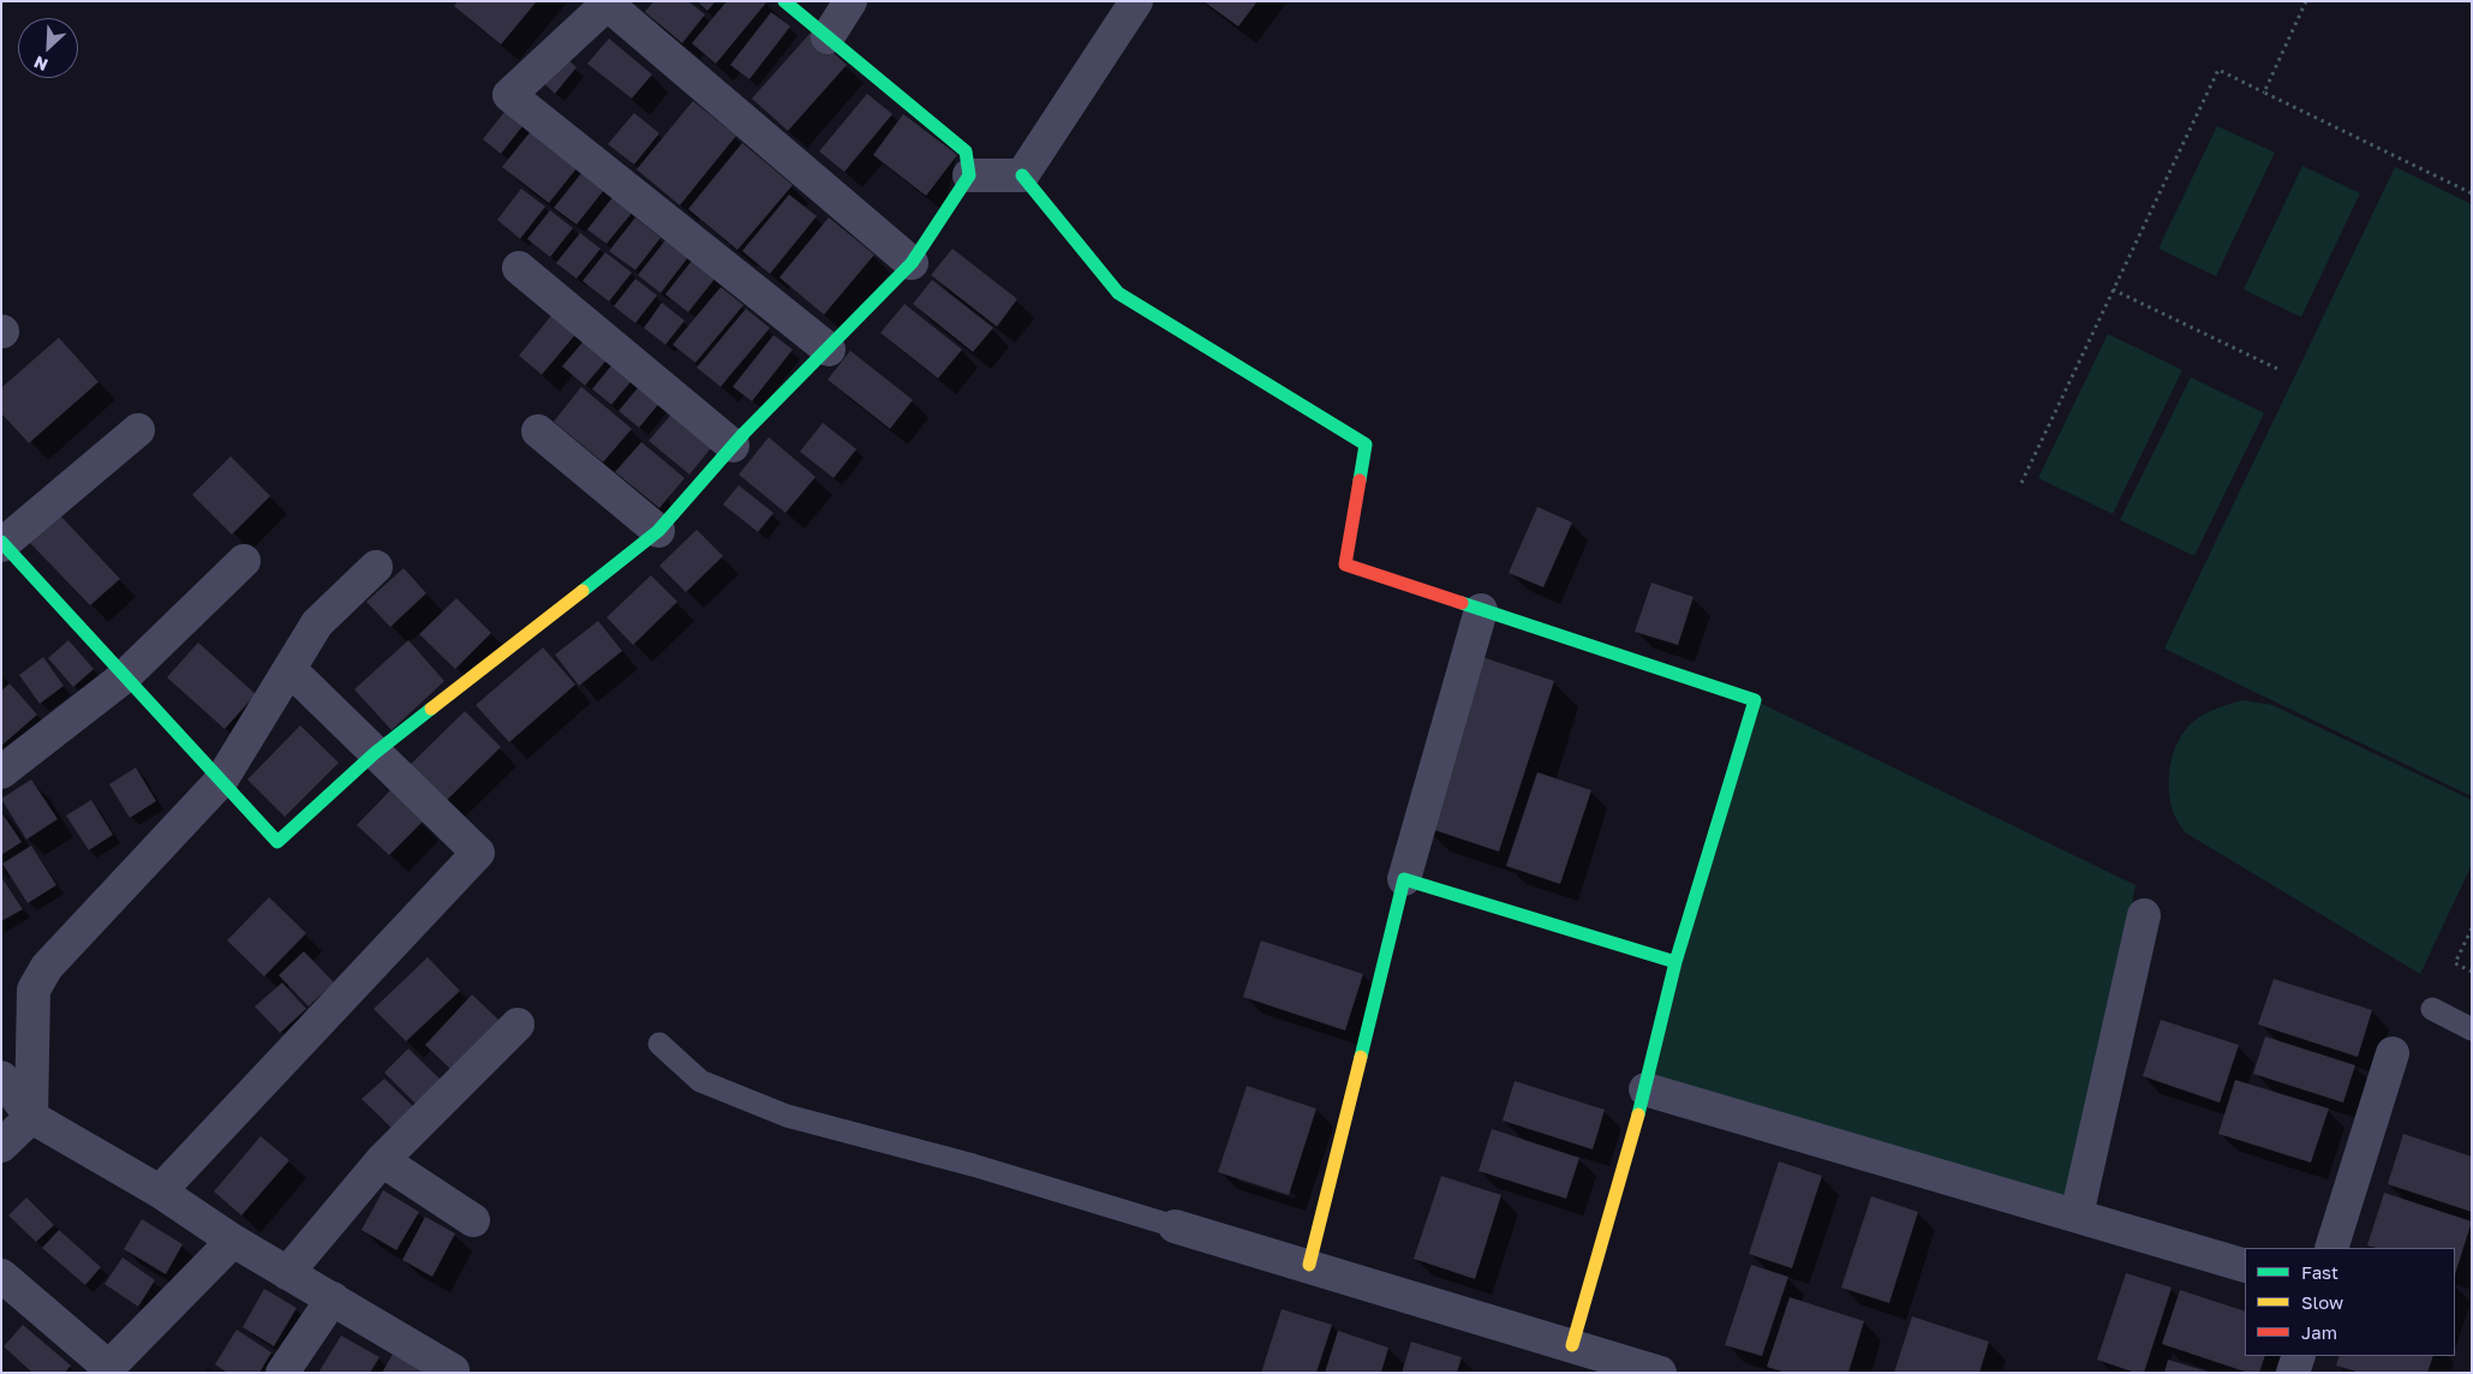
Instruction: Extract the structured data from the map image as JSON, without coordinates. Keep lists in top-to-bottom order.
{
  "legend": ["Fast", "Slow", "Jam"],
  "north": "bottom left"
}
